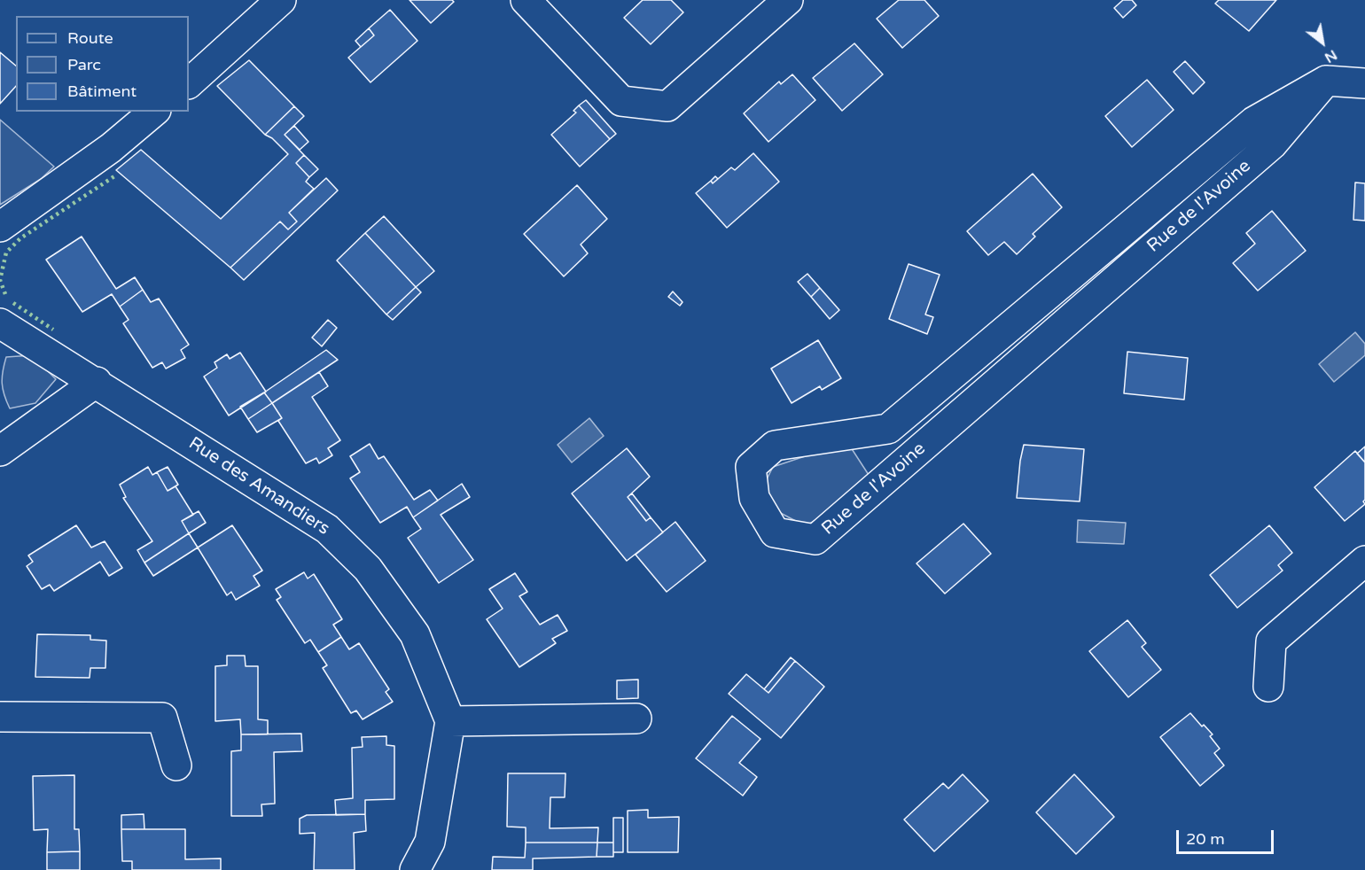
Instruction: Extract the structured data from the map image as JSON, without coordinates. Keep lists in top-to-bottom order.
{
  "streets": {
    "street": ["Rue de l'Avoine", "Rue des Amandiers"]
  },
  "legend": ["Route", "Parc", "Bâtiment"],
  "scale_bar": "20 m",
  "north": "bottom right"
}
